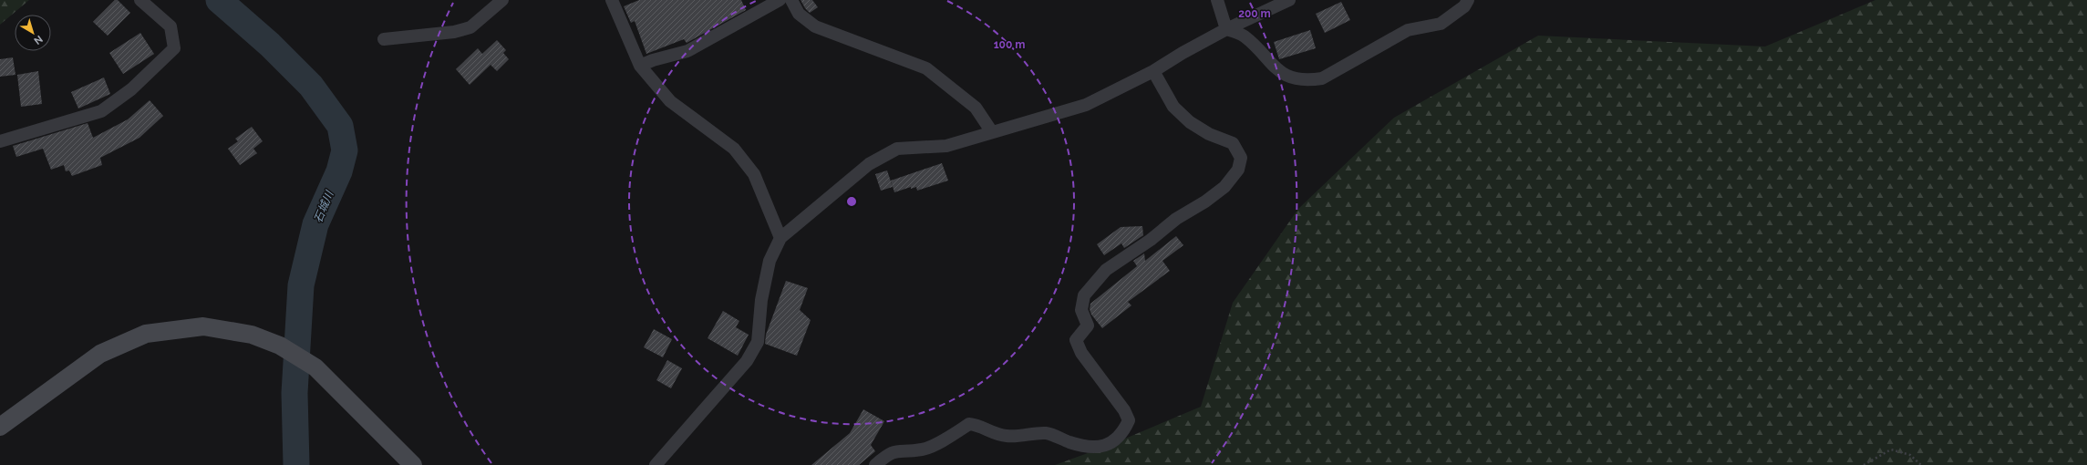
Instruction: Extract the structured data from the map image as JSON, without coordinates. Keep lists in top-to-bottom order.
{
  "water": ["石城川"],
  "north": "bottom right",
  "rings": ["200 m", "100 m"]
}
